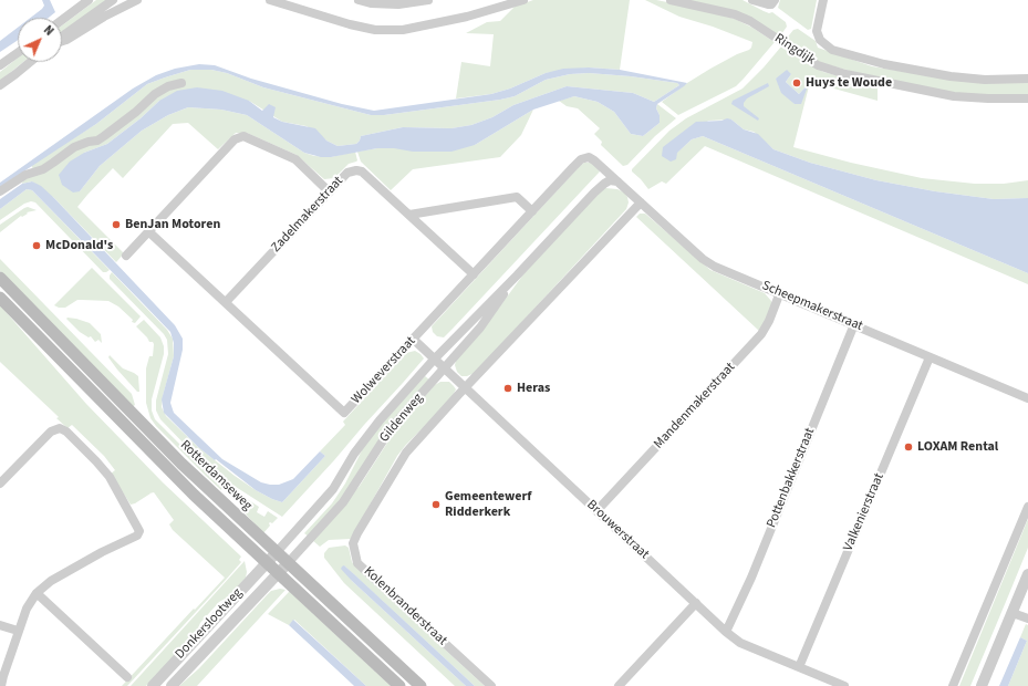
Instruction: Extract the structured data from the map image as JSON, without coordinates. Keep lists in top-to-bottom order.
{
  "streets": {
    "main road": ["Rotterdamseweg"],
    "street": [
      "Ringdijk",
      "Zadelmakerstraat",
      "Scheepmakerstraat",
      "Wolweverstraat",
      "Mandenmakerstraat",
      "Gildenweg",
      "Pottenbakkerstraat",
      "Valkenierstraat",
      "Brouwerstraat",
      "Kolenbranderstraat",
      "Donkerslootweg"
    ]
  },
  "crossings": [
    ["Zadelmakerstraat", "Wolweverstraat"],
    ["Scheepmakerstraat", "Wolweverstraat"],
    ["Scheepmakerstraat", "Mandenmakerstraat"],
    ["Scheepmakerstraat", "Gildenweg"],
    ["Scheepmakerstraat", "Pottenbakkerstraat"],
    ["Scheepmakerstraat", "Valkenierstraat"],
    ["Scheepmakerstraat", "Kolenbranderstraat"],
    ["Wolweverstraat", "Gildenweg"],
    ["Wolweverstraat", "Brouwerstraat"],
    ["Mandenmakerstraat", "Brouwerstraat"],
    ["Gildenweg", "Rotterdamseweg"],
    ["Gildenweg", "Brouwerstraat"],
    ["Gildenweg", "Donkerslootweg"],
    ["Rotterdamseweg", "Donkerslootweg"],
    ["Pottenbakkerstraat", "Brouwerstraat"],
    ["Valkenierstraat", "Brouwerstraat"],
    ["Brouwerstraat", "Kolenbranderstraat"]
  ],
  "places": [
    "Huys te Woude",
    "BenJan Motoren",
    "McDonald's",
    "Heras",
    "LOXAM Rental",
    "Gemeentewerf Ridderkerk"
  ],
  "north": "top right"
}
